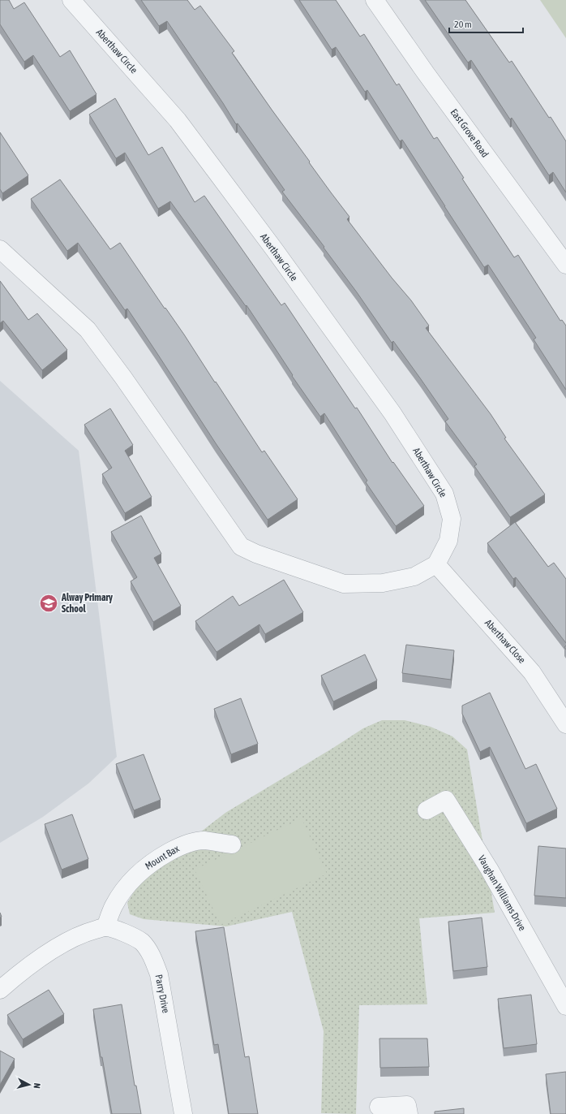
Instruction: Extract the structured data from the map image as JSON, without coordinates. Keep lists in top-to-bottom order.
{
  "streets": {
    "street": [
      "Aberthaw Circle",
      "East Grove Road",
      "Aberthaw Close",
      "Mount Bax",
      "Vaughan Williams Drive",
      "Parry Drive"
    ]
  },
  "crossings": [
    ["Aberthaw Circle", "Aberthaw Close"],
    ["Mount Bax", "Parry Drive"]
  ],
  "places": {
    "school or university": ["Alway Primary School"]
  },
  "scale_bar": "20 m",
  "north": "right"
}
